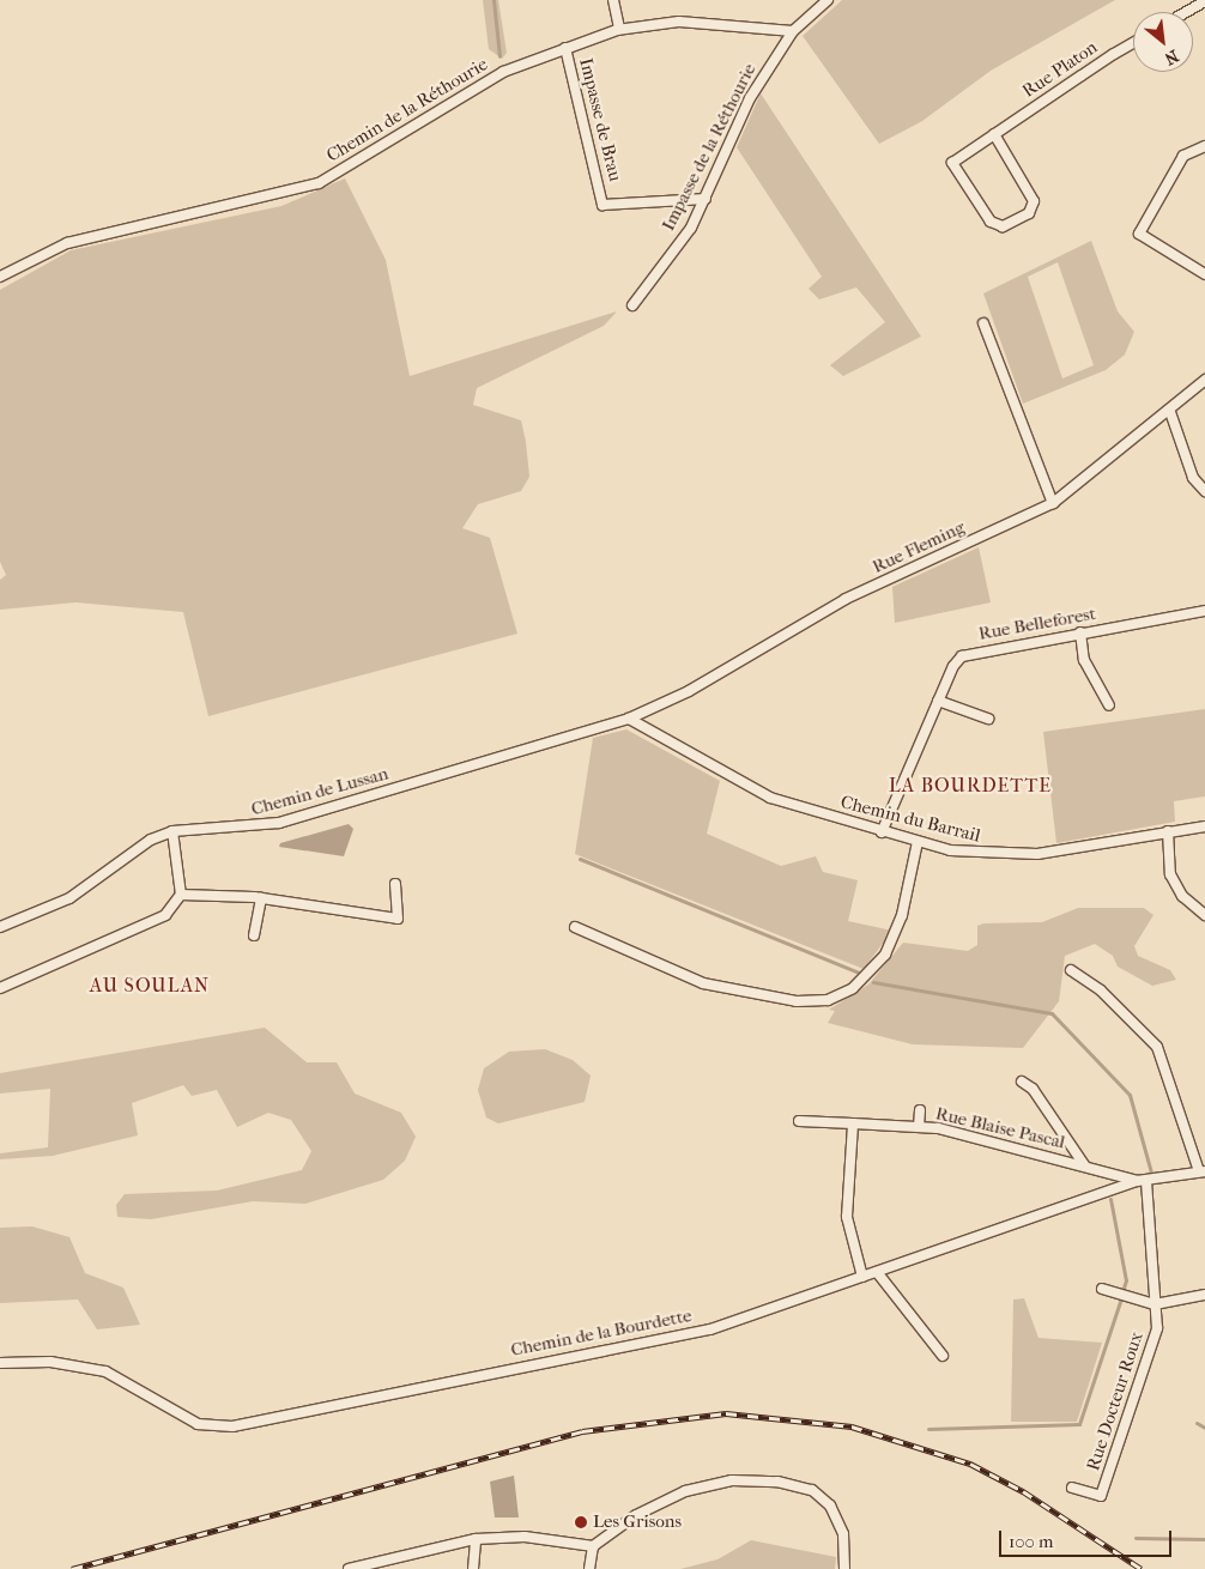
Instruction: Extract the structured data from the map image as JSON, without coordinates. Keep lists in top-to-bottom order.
{
  "streets": {
    "street": [
      "Rue Platon",
      "Chemin de la Réthourie",
      "Impasse de Brau",
      "Impasse de la Réthourie",
      "Rue Fleming",
      "Rue Belleforest",
      "Chemin de Lussan",
      "Chemin du Barrail",
      "Rue Blaise Pascal",
      "Chemin de la Bourdette",
      "Rue Docteur Roux"
    ]
  },
  "crossings": [
    ["Chemin de la Réthourie", "Impasse de Brau"],
    ["Chemin de la Réthourie", "Impasse de la Réthourie"],
    ["Impasse de Brau", "Impasse de la Réthourie"],
    ["Rue Fleming", "Chemin de Lussan"],
    ["Rue Fleming", "Chemin du Barrail"],
    ["Rue Belleforest", "Chemin du Barrail"],
    ["Chemin de Lussan", "Chemin du Barrail"],
    ["Rue Blaise Pascal", "Chemin de la Bourdette"],
    ["Rue Blaise Pascal", "Rue Docteur Roux"],
    ["Chemin de la Bourdette", "Rue Docteur Roux"]
  ],
  "districts": ["LA BOURDETTE", "AU SOULAN"],
  "places": ["Les Grisons"],
  "scale_bar": "100 m",
  "north": "bottom right"
}
